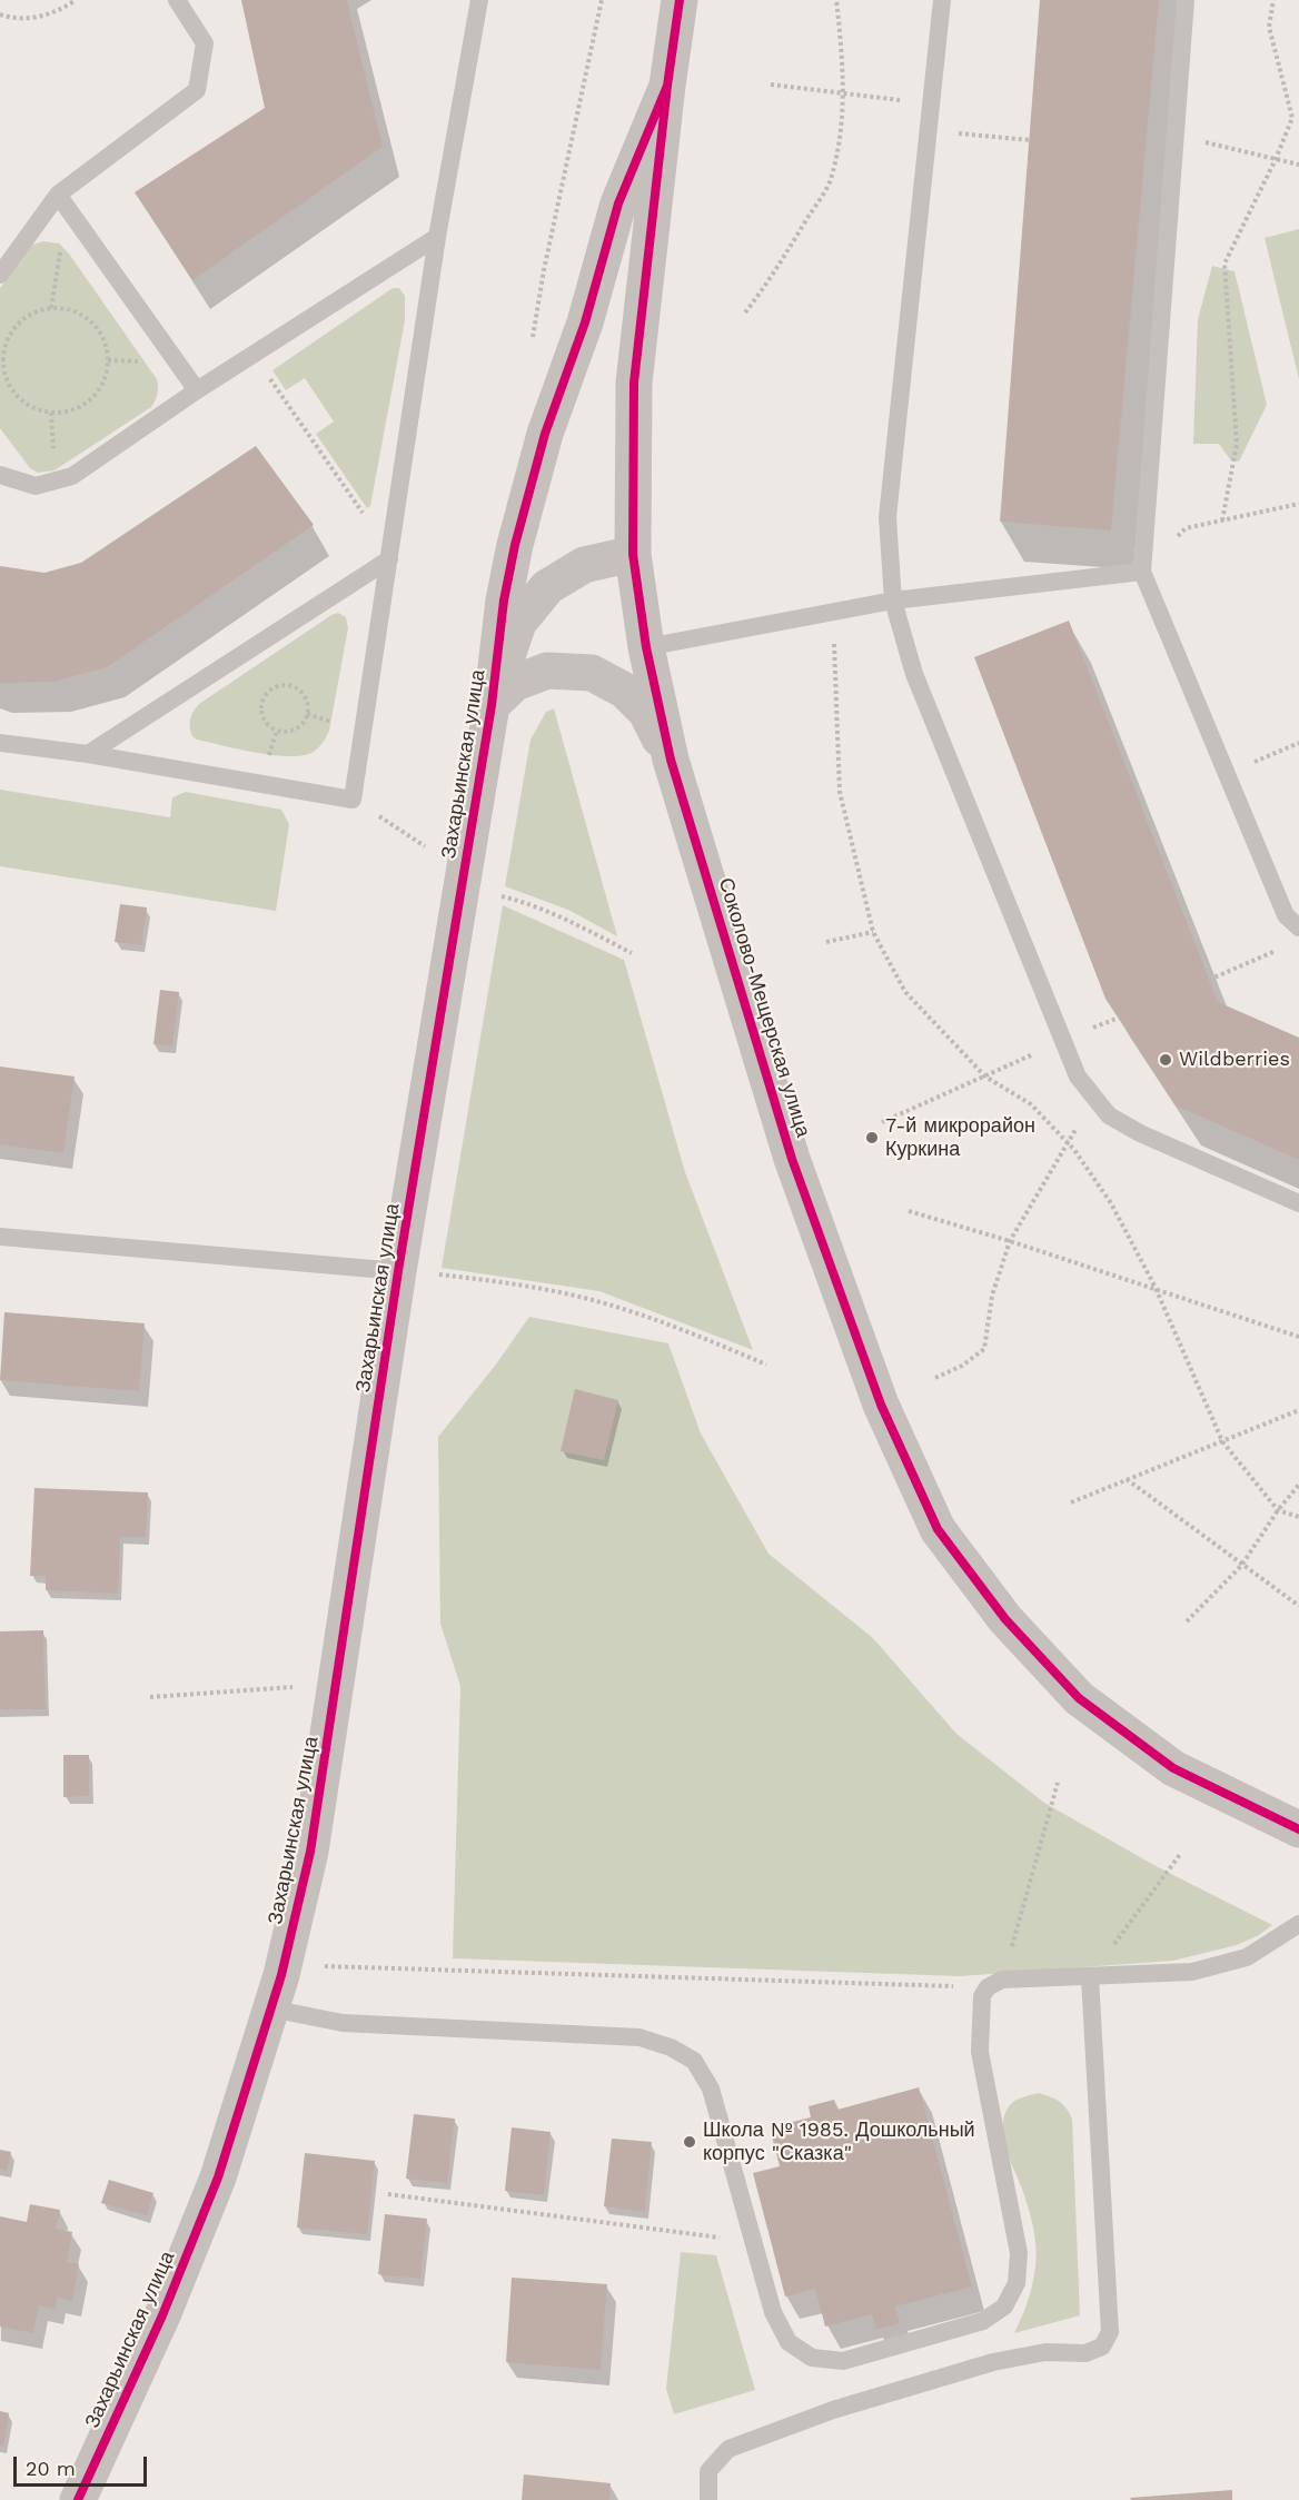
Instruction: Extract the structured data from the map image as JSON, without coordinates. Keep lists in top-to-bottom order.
{
  "streets": {
    "street": ["Захарьинская улица", "Соколово-Мещерская улица"]
  },
  "crossings": [
    ["Захарьинская улица", "Соколово-Мещерская улица"]
  ],
  "places": ["Wildberries", "7-й микрорайон Куркина", "Школа № 1985. Дошкольный корпус \"Сказка\""],
  "scale_bar": "20 m"
}
